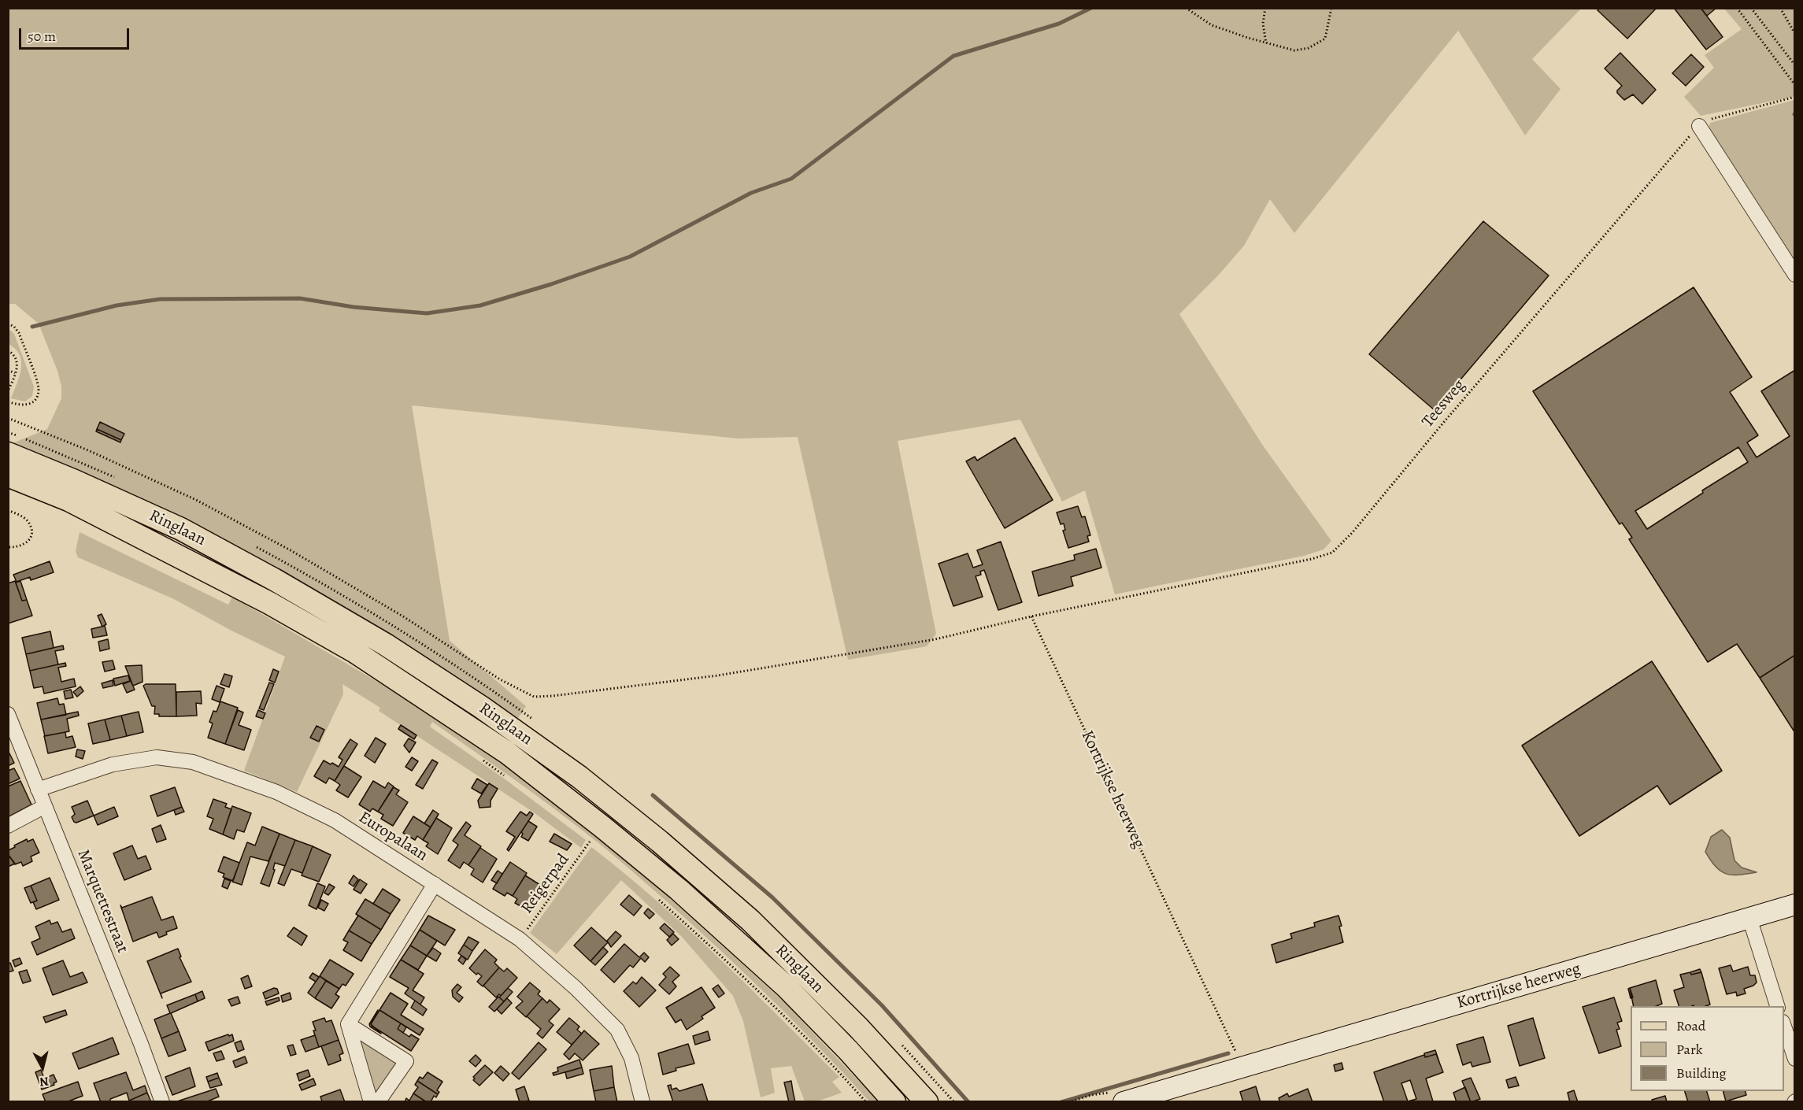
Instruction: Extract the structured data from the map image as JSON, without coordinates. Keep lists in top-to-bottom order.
{
  "streets": {
    "main road": ["Ringlaan"],
    "street": ["Kortrijkse heerweg", "Europalaan", "Marquettestraat"],
    "path": ["Teesweg", "Reigerpad"]
  },
  "crossings": [
    ["Teesweg", "Kortrijkse heerweg"],
    ["Europalaan", "Reigerpad"],
    ["Europalaan", "Marquettestraat"]
  ],
  "legend": ["Road", "Park", "Building"],
  "scale_bar": "50 m",
  "north": "bottom"
}
